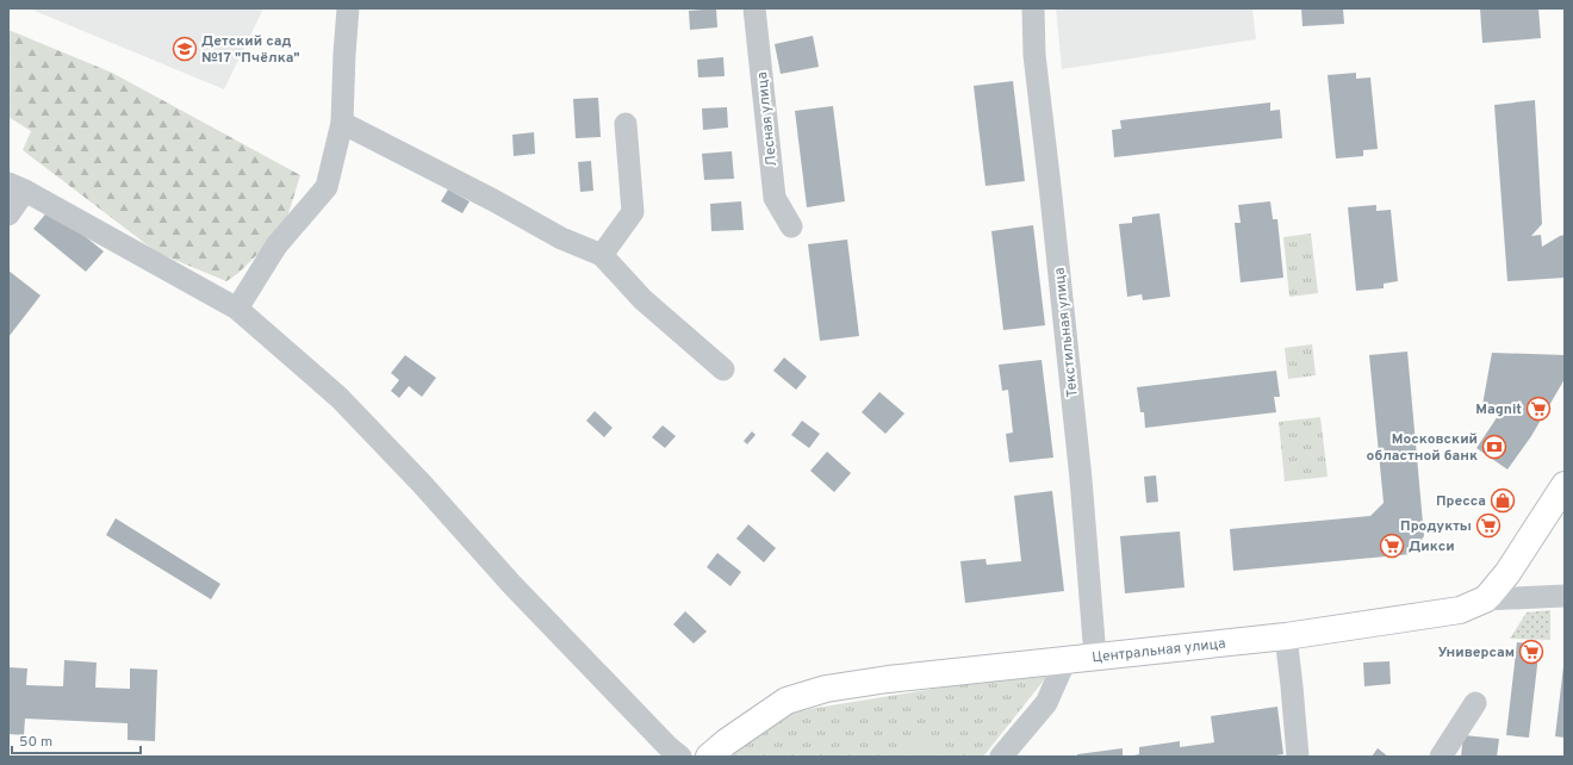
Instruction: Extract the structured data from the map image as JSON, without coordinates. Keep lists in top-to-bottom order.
{
  "streets": {
    "main road": ["Центральная улица"],
    "street": ["Лесная улица", "Текстильная улица"]
  },
  "crossings": [
    ["Текстильная улица", "Центральная улица"]
  ],
  "places": {
    "school or university": ["Детский сад №17 \"Пчёлка\""],
    "supermarket": [
      "Magnit",
      "Продукты",
      "Дикси",
      "Универсам"
    ],
    "bank": ["Московский областной банк"],
    "shop": ["Пресса"]
  },
  "scale_bar": "50 m"
}
